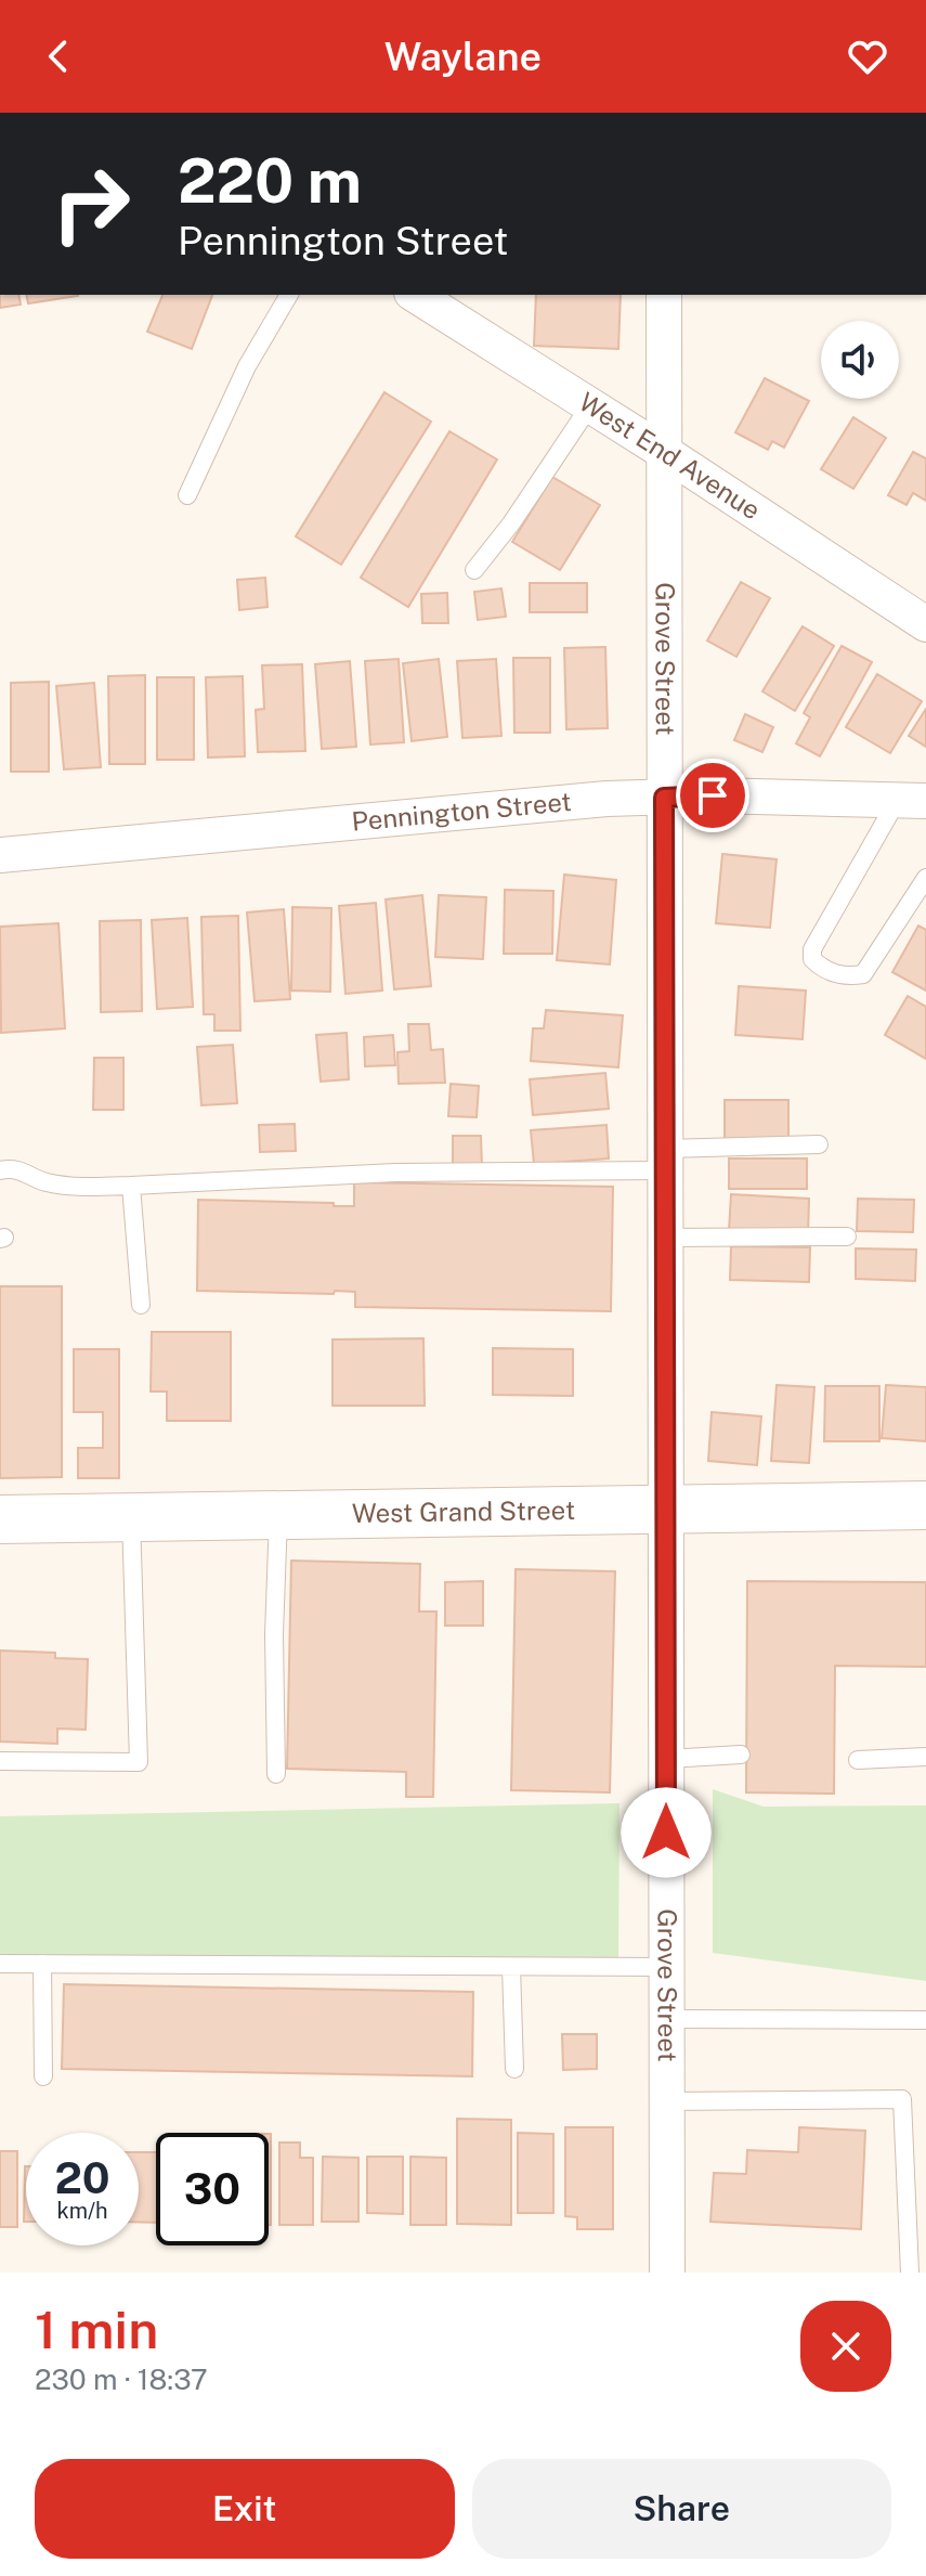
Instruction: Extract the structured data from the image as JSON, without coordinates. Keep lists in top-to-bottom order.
{
  "streets": {
    "street": [
      "West End Avenue",
      "Grove Street",
      "Pennington Street",
      "West Grand Street"
    ]
  },
  "crossings": [
    ["West End Avenue", "Grove Street"],
    ["Grove Street", "Pennington Street"],
    ["Grove Street", "West Grand Street"]
  ],
  "page": {
    "header": "Waylane",
    "turn": ["220 m", "Pennington Street"],
    "speed": "20 km/h",
    "limit": "30",
    "heading": ["1 min", "230 m · 18:37"],
    "buttons": ["Exit", "Share"]
  }
}
